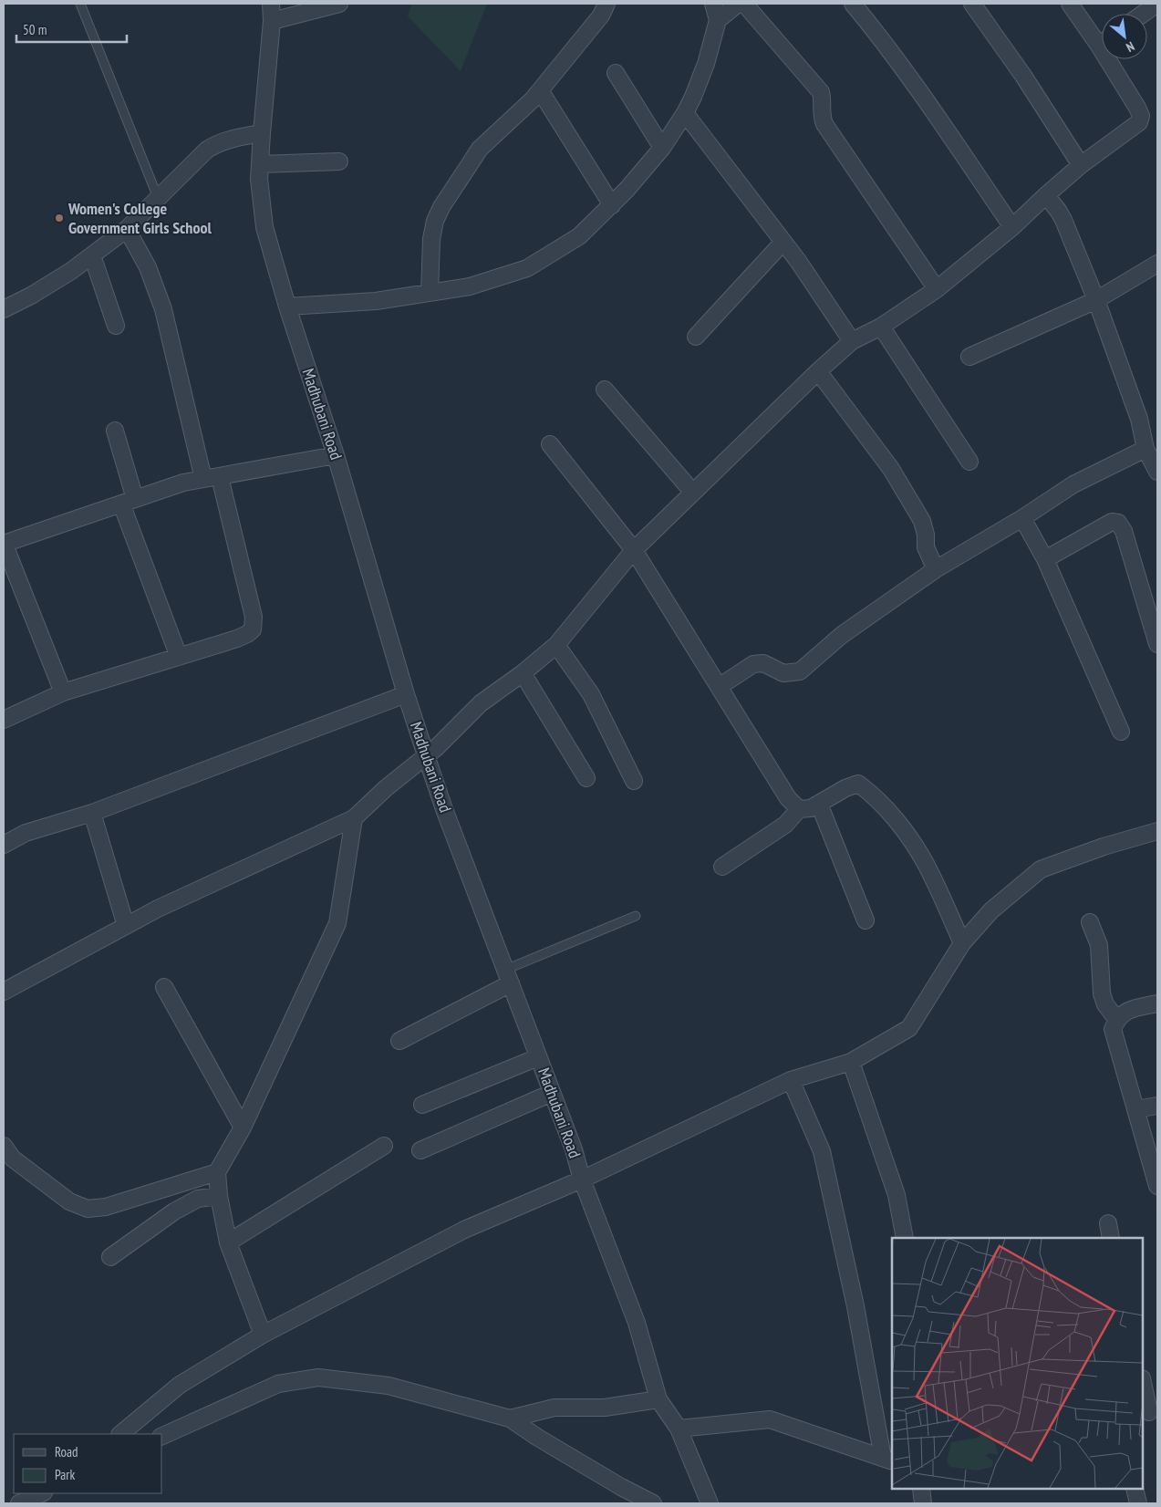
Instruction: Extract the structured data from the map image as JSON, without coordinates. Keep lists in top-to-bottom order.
{
  "streets": {
    "street": ["Madhubani Road"]
  },
  "places": ["Women's College Government Girls School"],
  "legend": ["Road", "Park"],
  "scale_bar": "50 m",
  "north": "bottom right"
}
